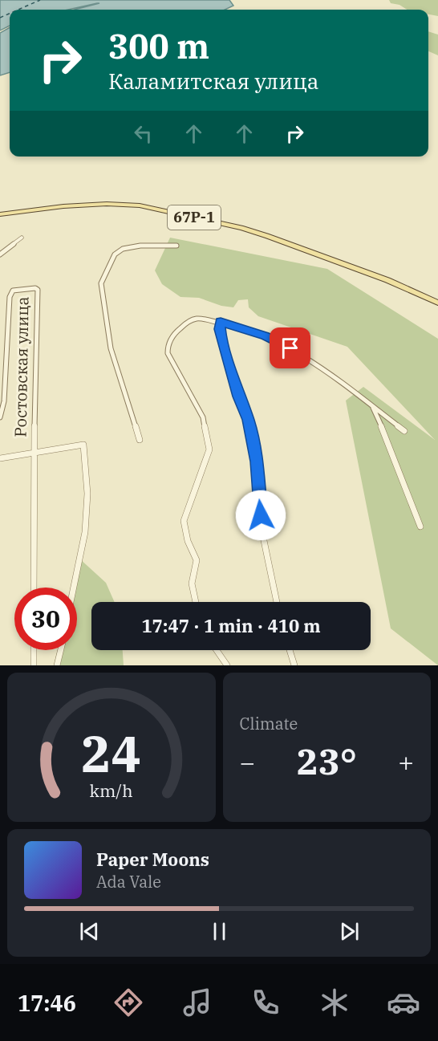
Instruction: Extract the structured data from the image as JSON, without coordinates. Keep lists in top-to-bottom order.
{
  "streets": {
    "main road": ["67Р-1"],
    "street": ["Ростовская улица"]
  },
  "page": {
    "turn": ["300 m", "Каламитская улица"],
    "limit": "30",
    "trip": "17:47 · 1 min · 410 m",
    "tile": "Climate",
    "heat": ["−", "23°", "+"],
    "song": ["Paper Moons", "Ada Vale"],
    "tabs": "17:46",
    "gauge": ["24", "km/h"]
  }
}
